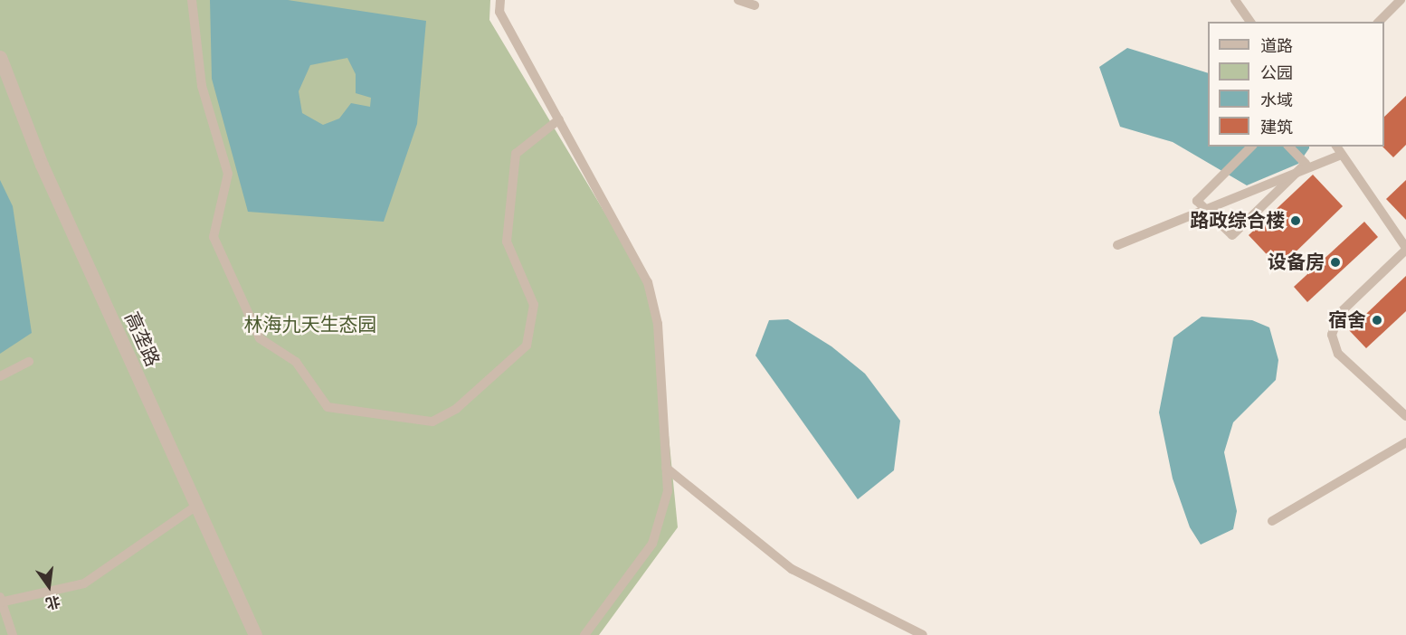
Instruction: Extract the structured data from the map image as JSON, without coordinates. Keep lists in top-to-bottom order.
{
  "streets": {
    "street": ["高垄路"]
  },
  "parks": ["林海九天生态园"],
  "places": ["路政综合楼", "设备房", "宿舍"],
  "legend": [
    "道路",
    "公园",
    "水域",
    "建筑"
  ],
  "north": "bottom"
}
